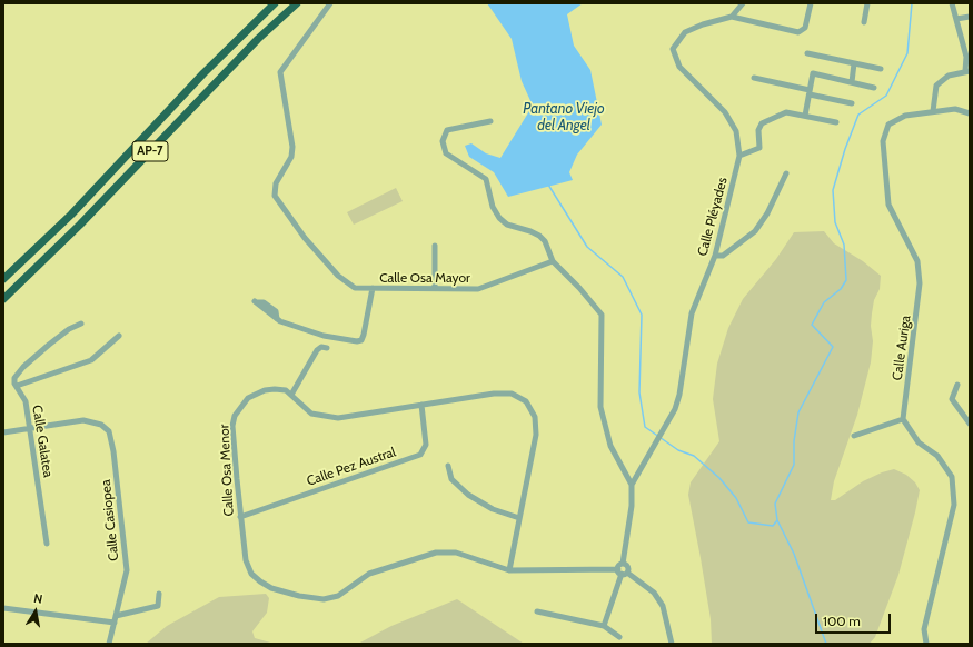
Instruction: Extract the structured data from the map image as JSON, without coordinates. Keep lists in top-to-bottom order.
{
  "streets": {
    "highway": ["AP-7"],
    "street": [
      "Calle Pléyades",
      "Calle Osa Mayor",
      "Calle Auriga",
      "Calle Galatea",
      "Calle Pez Austral",
      "Calle Osa Menor",
      "Calle Casiopea"
    ]
  },
  "crossings": [
    ["Calle Galatea", "Calle Casiopea"],
    ["Calle Pez Austral", "Calle Osa Menor"]
  ],
  "water": ["Pantano Viejo del Angel"],
  "scale_bar": "100 m",
  "north": "top"
}
